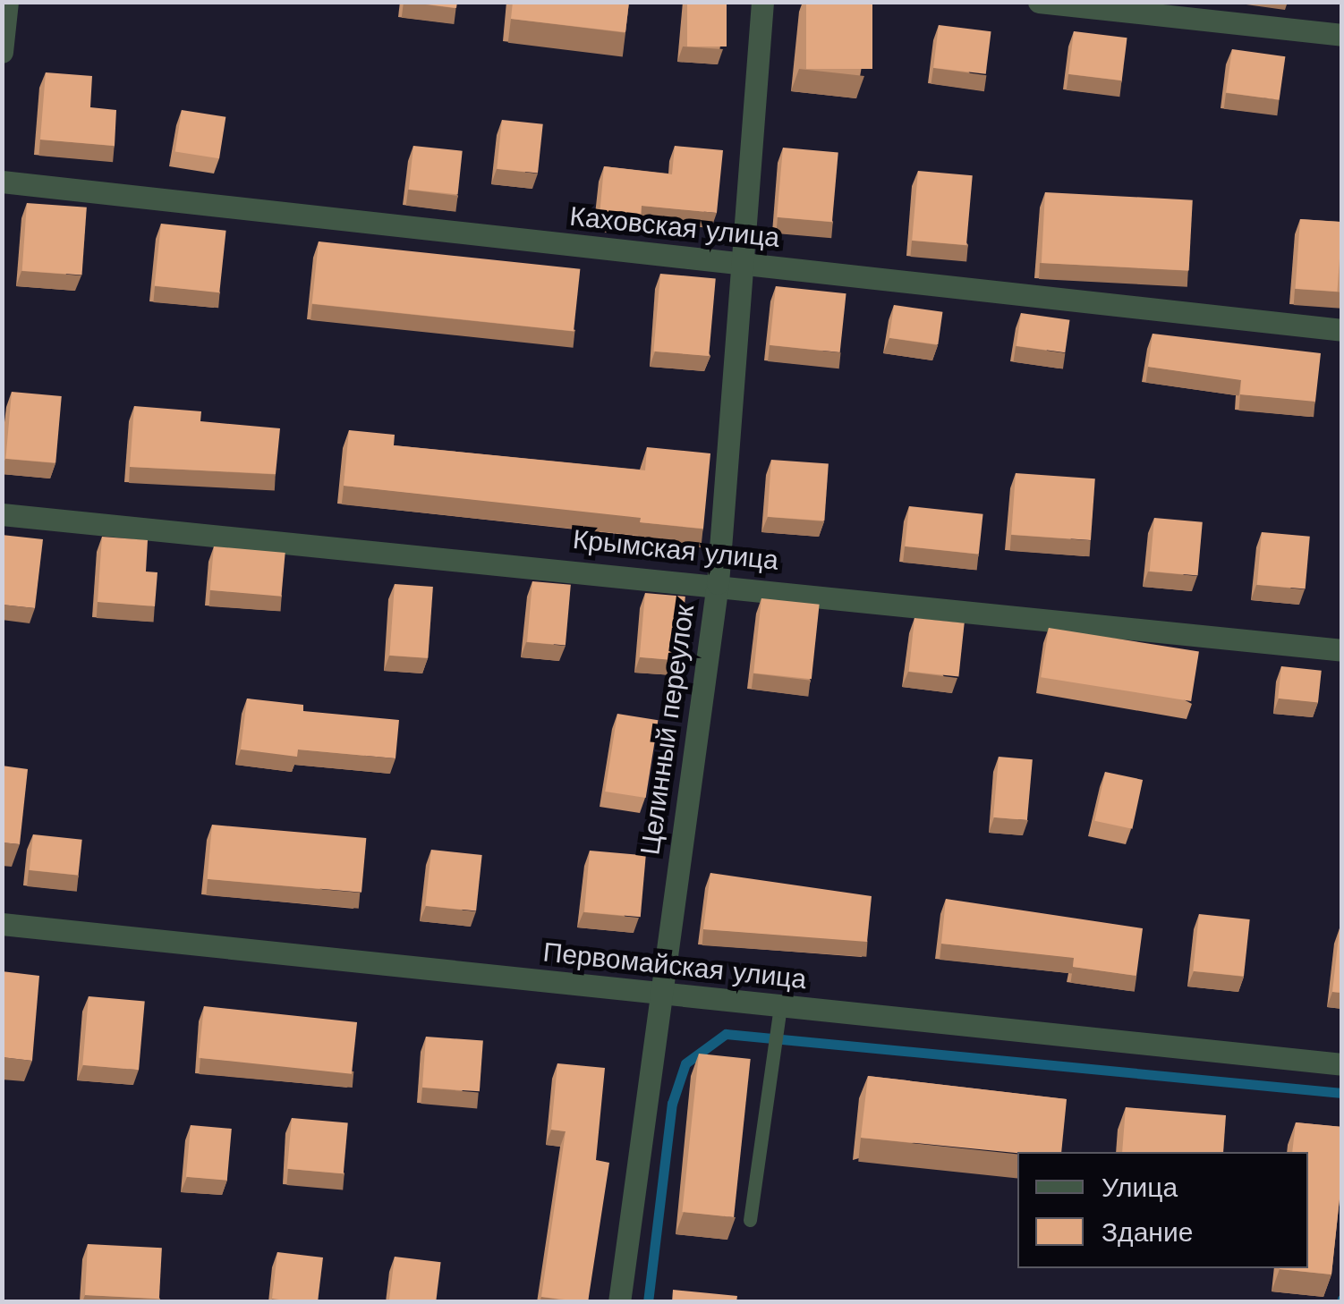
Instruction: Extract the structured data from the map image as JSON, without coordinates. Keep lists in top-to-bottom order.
{
  "streets": {
    "street": [
      "Каховская улица",
      "Крымская улица",
      "Целинный переулок",
      "Первомайская улица"
    ]
  },
  "crossings": [
    ["Каховская улица", "Целинный переулок"],
    ["Крымская улица", "Целинный переулок"],
    ["Целинный переулок", "Первомайская улица"]
  ],
  "legend": ["Улица", "Здание"]
}
